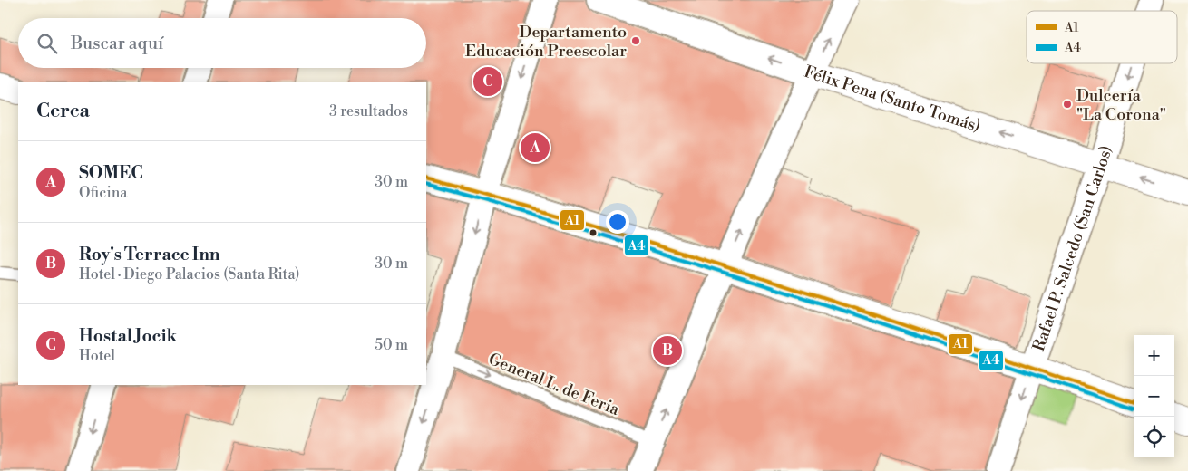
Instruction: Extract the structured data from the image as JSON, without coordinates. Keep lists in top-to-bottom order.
{
  "streets": {
    "street": ["Félix Pena (Santo Tomás)", "Rafael P. Salcedo (San Carlos)"],
    "lane": ["General L. de Feria"]
  },
  "crossings": [
    ["Félix Pena (Santo Tomás)", "Rafael P. Salcedo (San Carlos)"]
  ],
  "one_way": ["Rafael P. Salcedo (San Carlos)", "General L. de Feria"],
  "places": ["Departamento Educación Preescolar", "Dulcería \"La Corona\""],
  "lines": ["transit line A1", "transit line A4"],
  "legend": ["A1", "A4"],
  "page": {
    "search": "Buscar aquí",
    "pins": ["C", "A", "B"],
    "heading": ["Cerca", "3 resultados"],
    "list": [
      {
        "mark": "A",
        "name": "SOMEC",
        "note": "Oficina",
        "value": "30 m"
      },
      {
        "mark": "B",
        "name": "Roy's Terrace Inn",
        "note": "Hotel · Diego Palacios (Santa Rita)",
        "value": "30 m"
      },
      {
        "mark": "C",
        "name": "Hostal Jocik",
        "note": "Hotel",
        "value": "50 m"
      }
    ],
    "map_buttons": ["+", "−"]
  }
}
